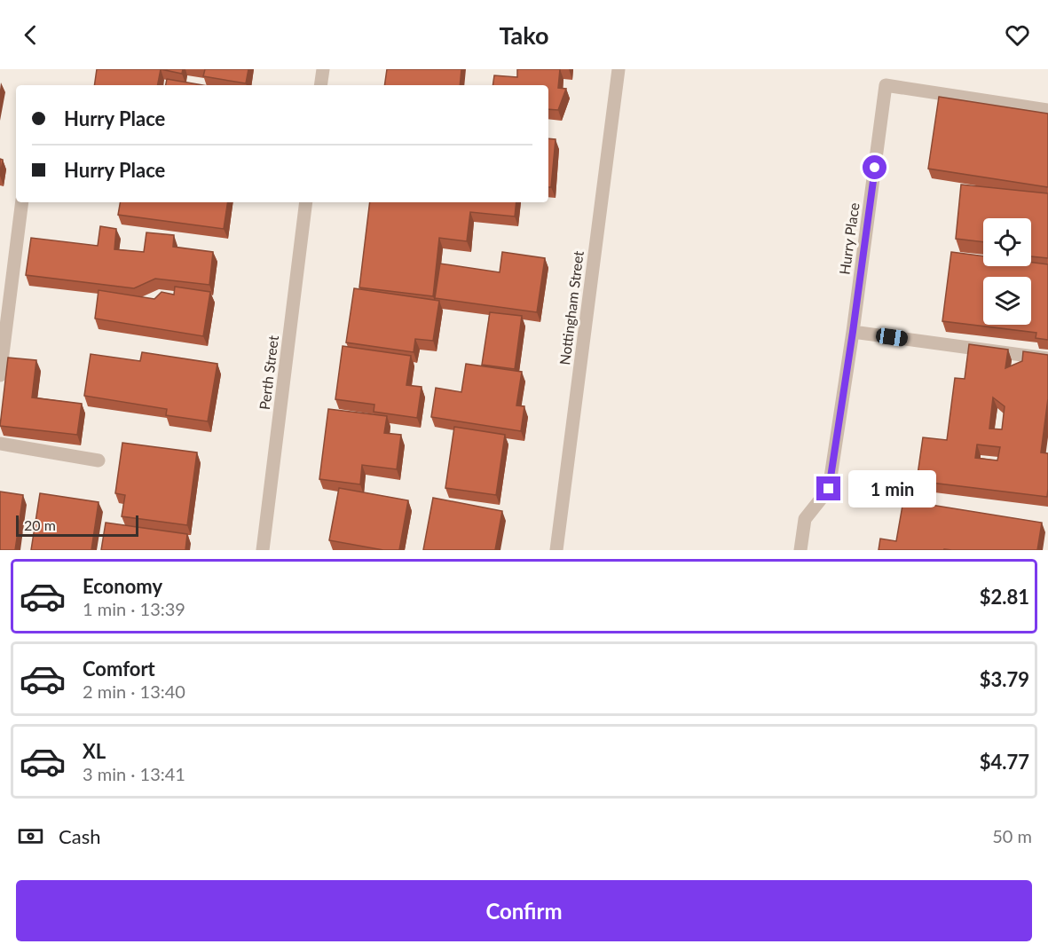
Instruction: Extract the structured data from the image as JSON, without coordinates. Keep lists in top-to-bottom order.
{
  "streets": {
    "street": ["Hurry Place", "Nottingham Street", "Perth Street"]
  },
  "scale_bar": "20 m",
  "page": {
    "header": "Tako",
    "banner": ["Hurry Place", "Hurry Place"],
    "bubble": "1 min",
    "scale": "20 m",
    "list": [
      {
        "name": "Economy",
        "note": "1 min · 13:39",
        "value": "$2.81"
      },
      {
        "name": "Comfort",
        "note": "2 min · 13:40",
        "value": "$3.79"
      },
      {
        "name": "XL",
        "note": "3 min · 13:41",
        "value": "$4.77"
      }
    ],
    "pay": ["Cash", "50 m"],
    "buttons": "Confirm"
  }
}
